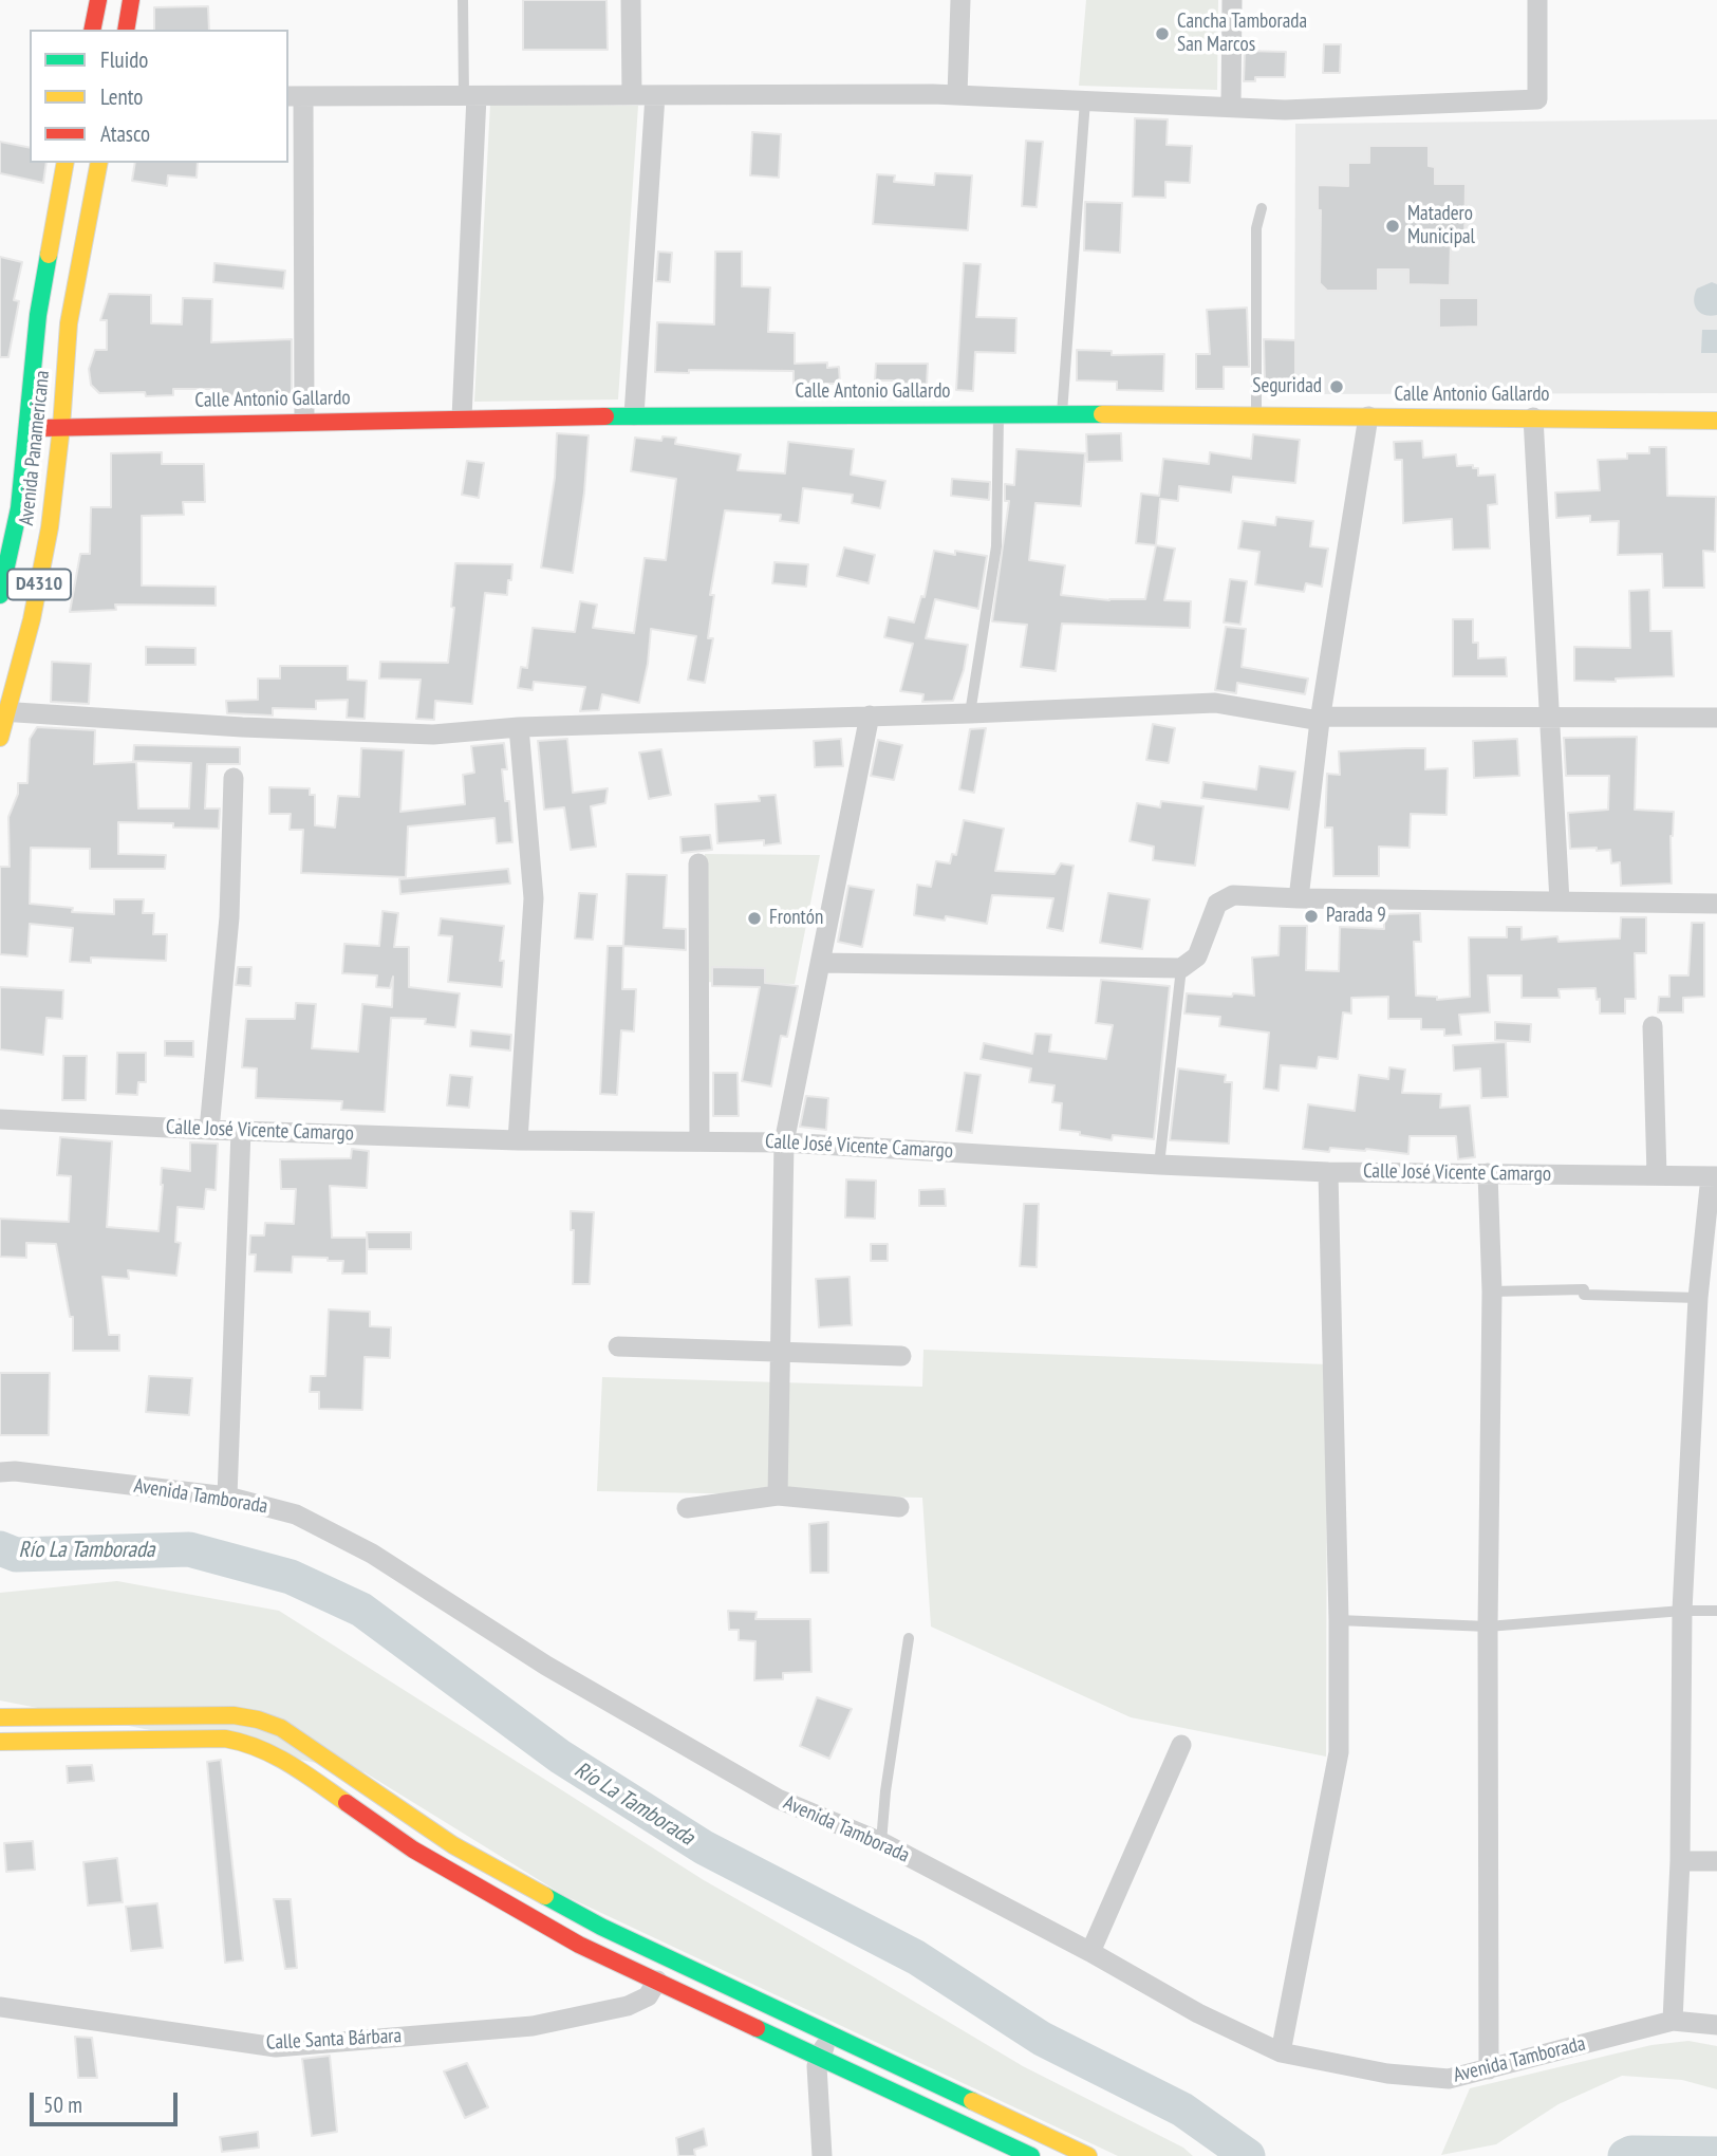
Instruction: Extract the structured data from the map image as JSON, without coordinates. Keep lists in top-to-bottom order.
{
  "streets": {
    "main road": ["Calle Antonio Gallardo", "Avenida Panamericana", "D4310"],
    "street": ["Calle José Vicente Camargo", "Avenida Tamborada", "Calle Santa Bárbara"]
  },
  "crossings": [
    ["Calle Antonio Gallardo", "Avenida Panamericana"]
  ],
  "water": ["Río La Tamborada"],
  "places": [
    "Cancha Tamborada San Marcos",
    "Matadero Municipal",
    "Seguridad",
    "Parada 9",
    "Frontón"
  ],
  "legend": ["Fluido", "Lento", "Atasco"],
  "scale_bar": "50 m"
}
